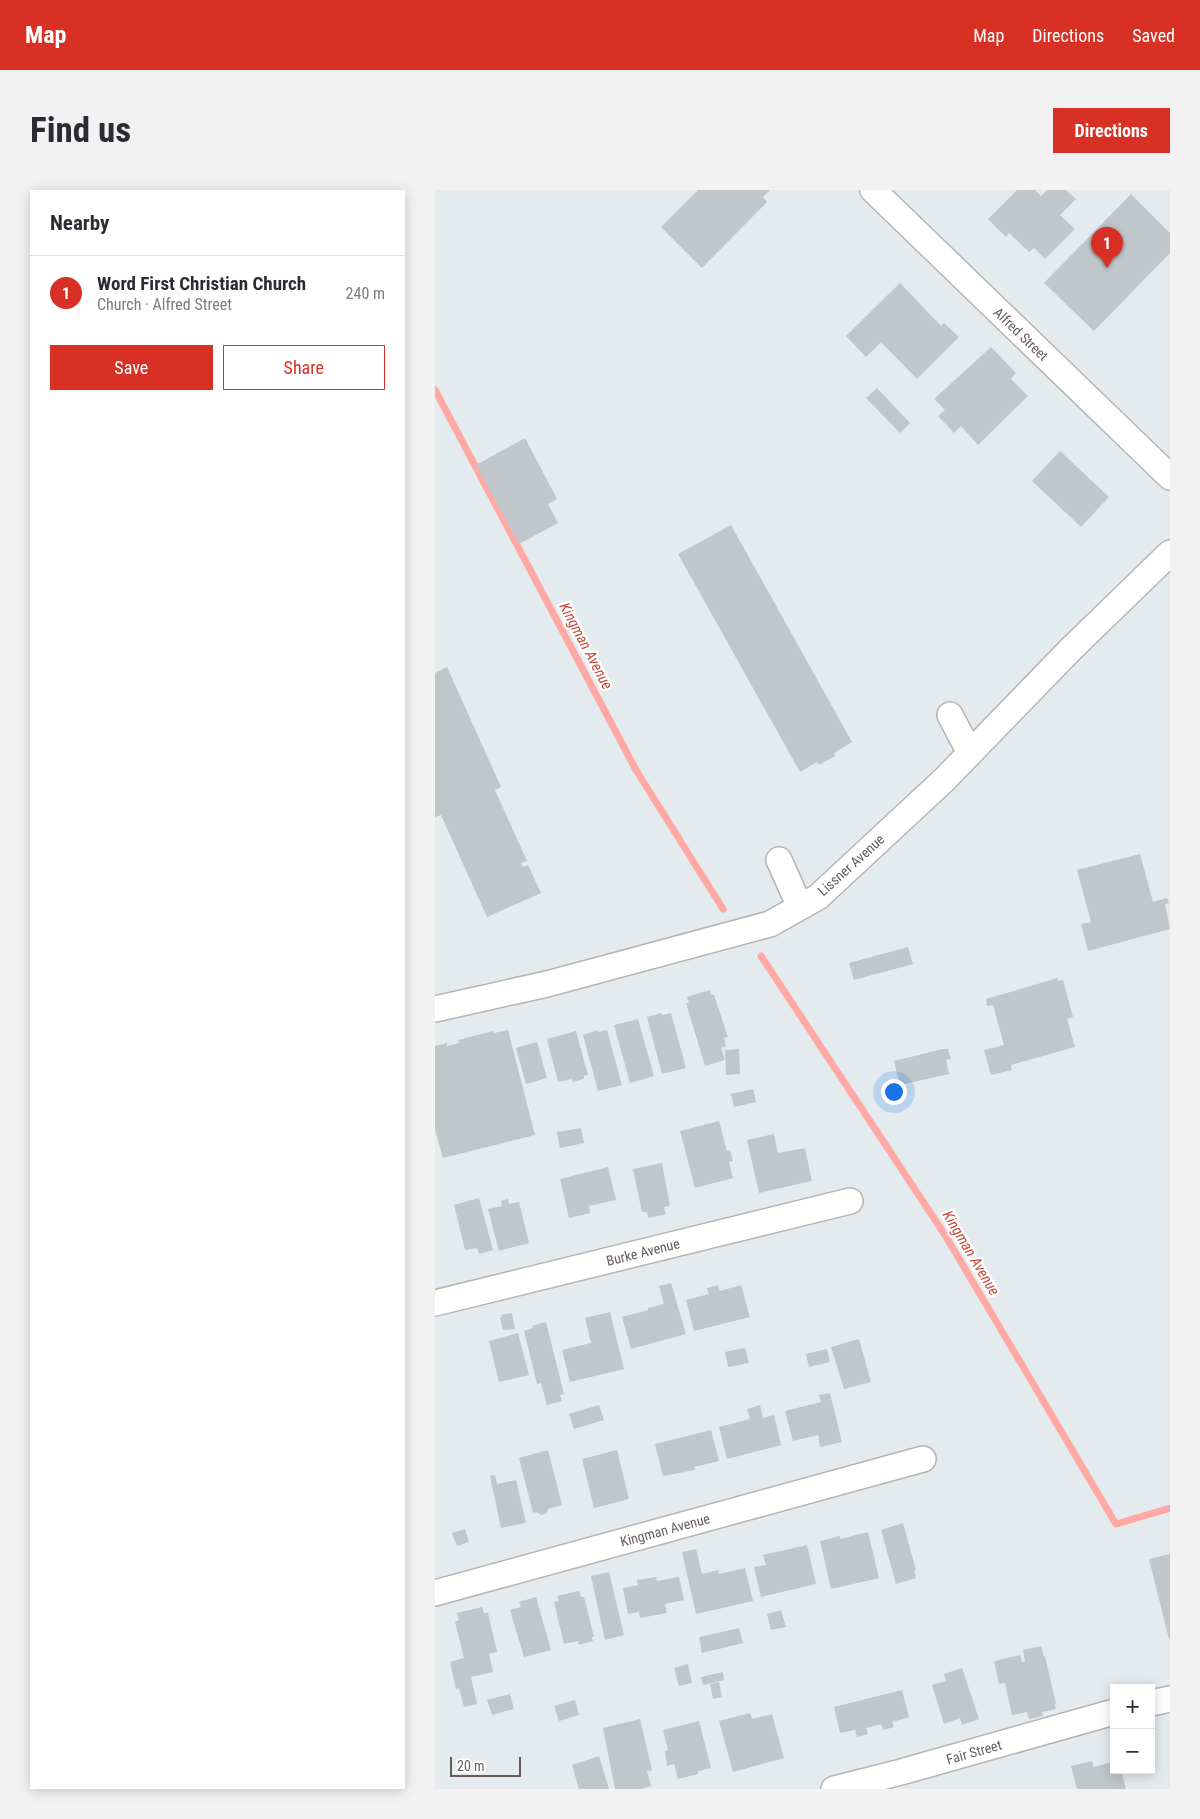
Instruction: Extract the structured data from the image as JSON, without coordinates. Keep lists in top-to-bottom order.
{
  "streets": {
    "street": [
      "Alfred Street",
      "Lissner Avenue",
      "Burke Avenue",
      "Kingman Avenue",
      "Fair Street"
    ]
  },
  "water": ["Kingman Avenue"],
  "scale_bar": "20 m",
  "page": {
    "header": "Map",
    "nav": ["Map", "Directions", "Saved"],
    "buttons": [
      "Directions",
      ["Save", "Share"]
    ],
    "title": "Find us",
    "heading": "Nearby",
    "pins": "1",
    "list": [
      {
        "mark": "1",
        "name": "Word First Christian Church",
        "note": "Church · Alfred Street",
        "value": "240 m"
      }
    ],
    "map_buttons": ["+", "−"],
    "scale": "20 m"
  }
}
